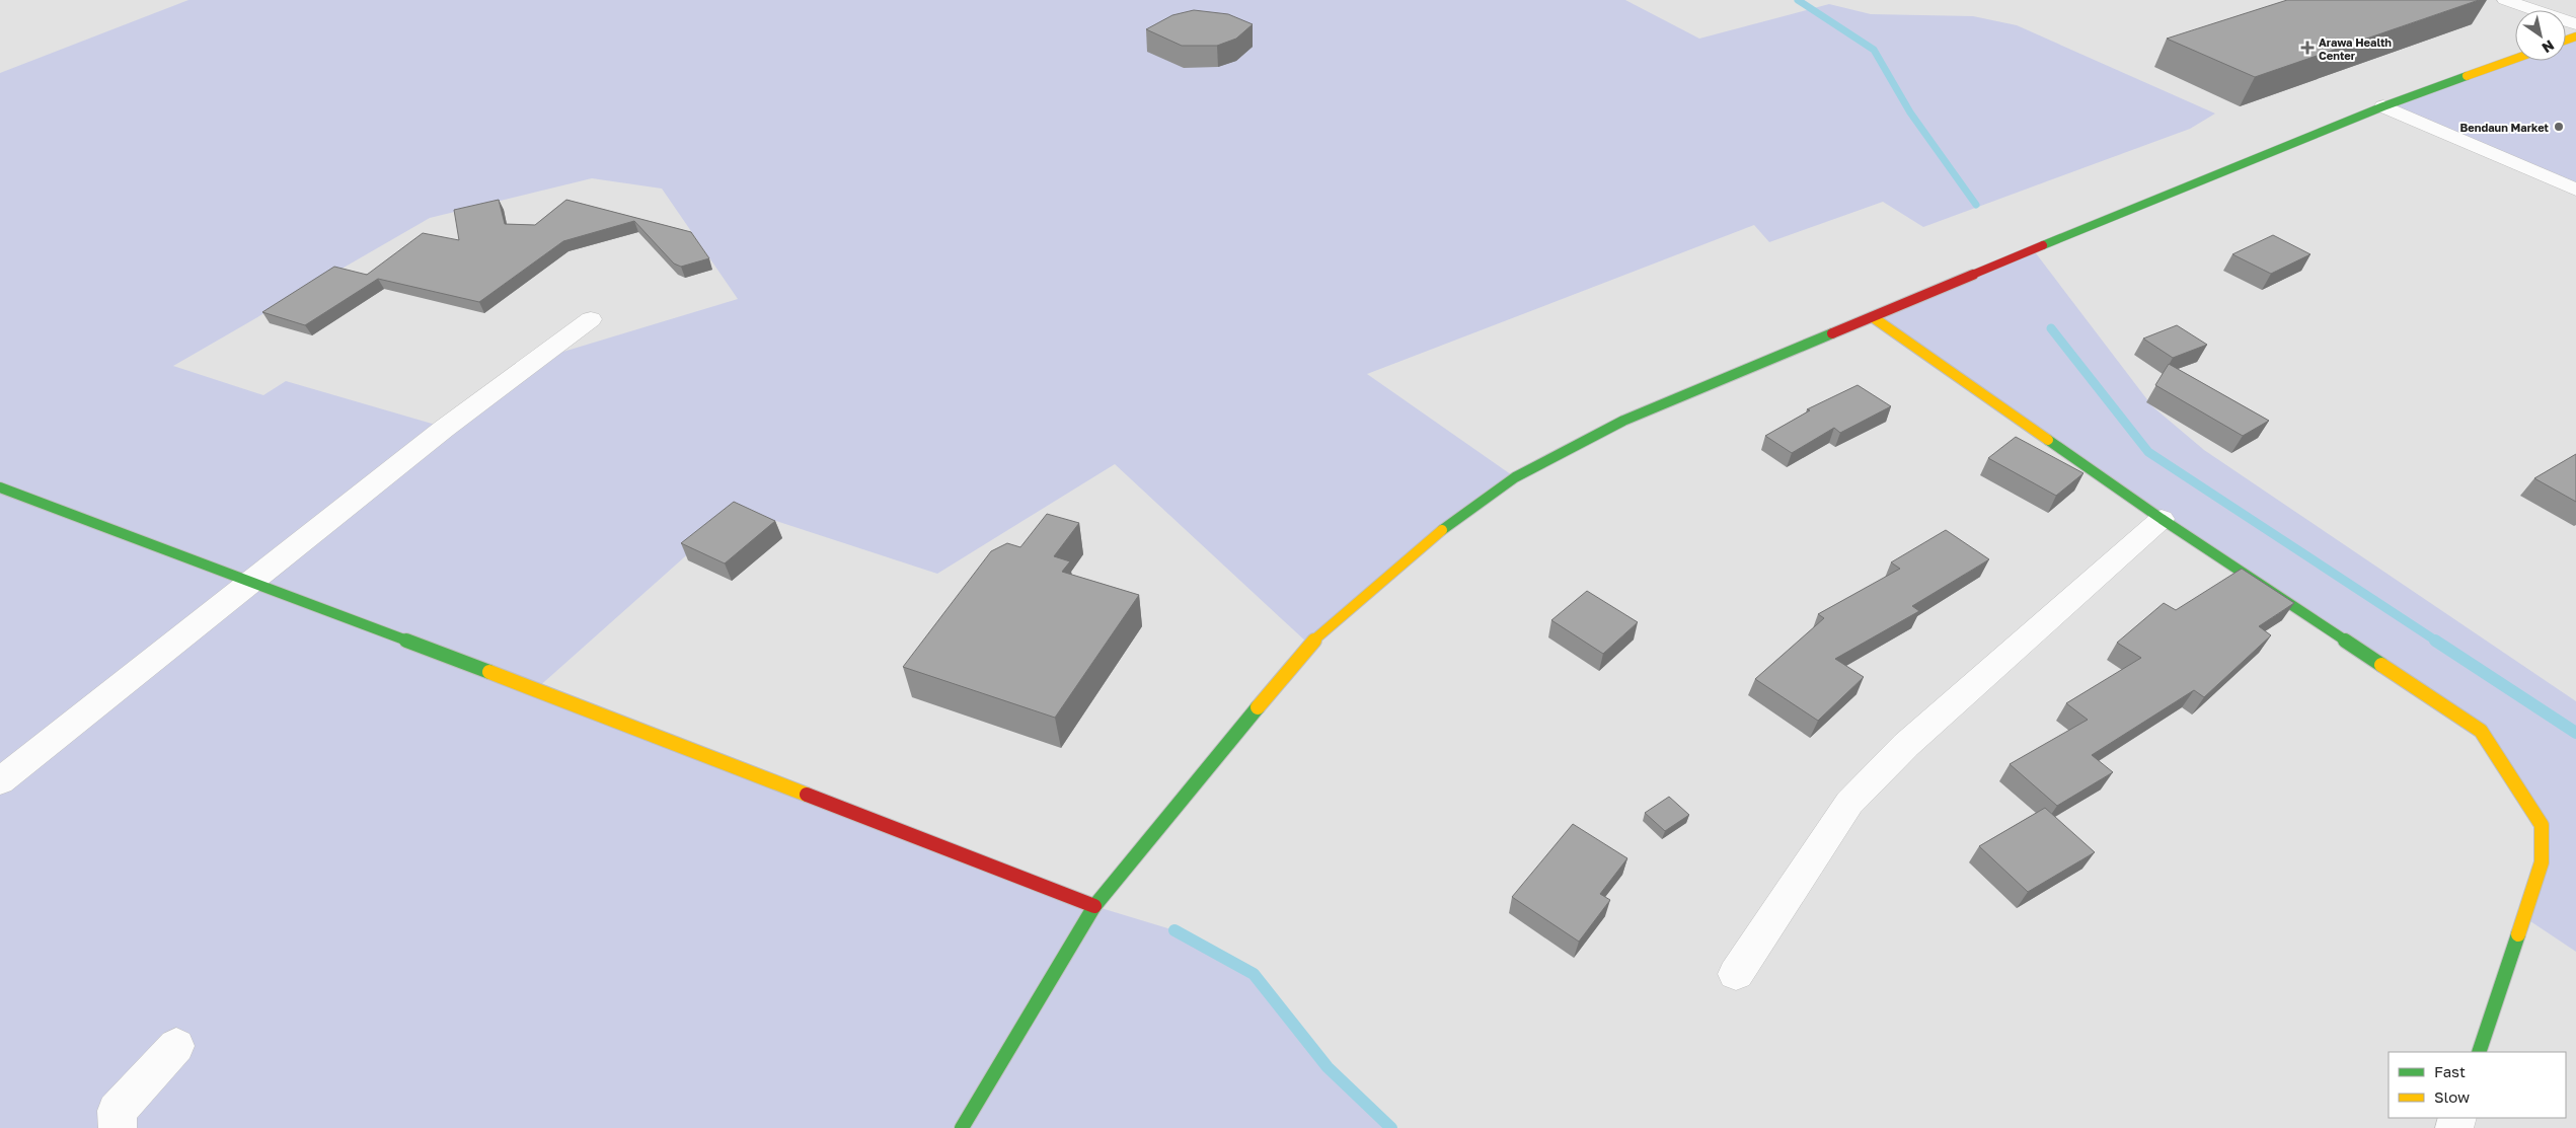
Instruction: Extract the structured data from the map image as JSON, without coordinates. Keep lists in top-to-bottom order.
{
  "places": {
    "health": ["Arawa Health Center"],
    "other": ["Bendaun Market"]
  },
  "legend": ["Fast", "Slow"],
  "north": "bottom right"
}
